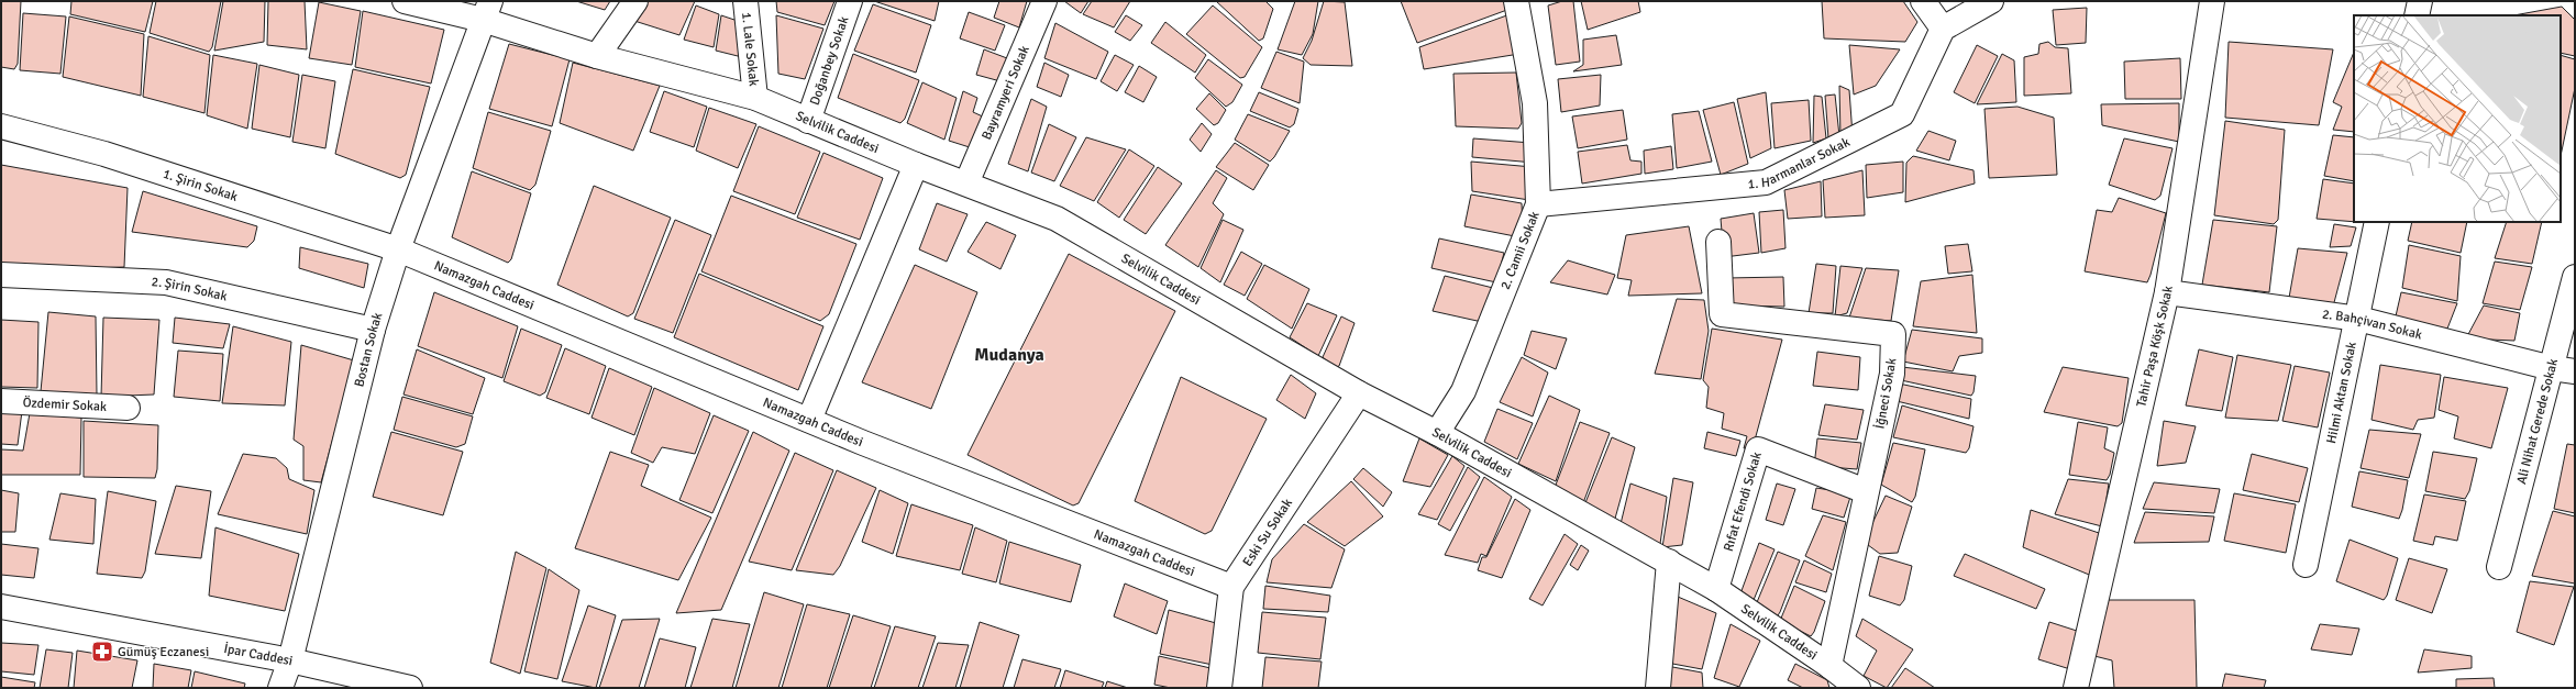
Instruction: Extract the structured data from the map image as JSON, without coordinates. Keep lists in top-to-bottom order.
{
  "streets": {
    "street": [
      "1. Lale Sokak",
      "Doğanbey Sokak",
      "Bayramyeri Sokak",
      "Selvilik Caddesi",
      "1. Harmanlar Sokak",
      "1. Şirin Sokak",
      "2. Camii Sokak",
      "Namazgah Caddesi",
      "2. Şirin Sokak",
      "2. Bahçivan Sokak",
      "Tahir Paşa Köşk Sokak",
      "Bostan Sokak",
      "İğneci Sokak",
      "Hilmi Aktan Sokak",
      "Özdemir Sokak",
      "Ali Nihat Gerede Sokak",
      "Rıfat Efendi Sokak",
      "Eski Su Sokak",
      "İpar Caddesi"
    ]
  },
  "crossings": [
    ["1. Lale Sokak", "Selvilik Caddesi"],
    ["Doğanbey Sokak", "Selvilik Caddesi"],
    ["Bayramyeri Sokak", "Selvilik Caddesi"],
    ["Selvilik Caddesi", "2. Camii Sokak"],
    ["Selvilik Caddesi", "Bostan Sokak"],
    ["Selvilik Caddesi", "İğneci Sokak"],
    ["Selvilik Caddesi", "Rıfat Efendi Sokak"],
    ["Selvilik Caddesi", "Eski Su Sokak"],
    ["1. Harmanlar Sokak", "2. Camii Sokak"],
    ["1. Şirin Sokak", "Namazgah Caddesi"],
    ["1. Şirin Sokak", "Bostan Sokak"],
    ["Namazgah Caddesi", "Bostan Sokak"],
    ["Namazgah Caddesi", "Eski Su Sokak"],
    ["2. Şirin Sokak", "Bostan Sokak"],
    ["2. Bahçivan Sokak", "Tahir Paşa Köşk Sokak"],
    ["2. Bahçivan Sokak", "Hilmi Aktan Sokak"],
    ["2. Bahçivan Sokak", "Ali Nihat Gerede Sokak"],
    ["Bostan Sokak", "İpar Caddesi"],
    ["İğneci Sokak", "Rıfat Efendi Sokak"]
  ],
  "districts": ["Mudanya"],
  "places": {
    "pharmacy": ["Gümüş Eczanesi"]
  }
}
